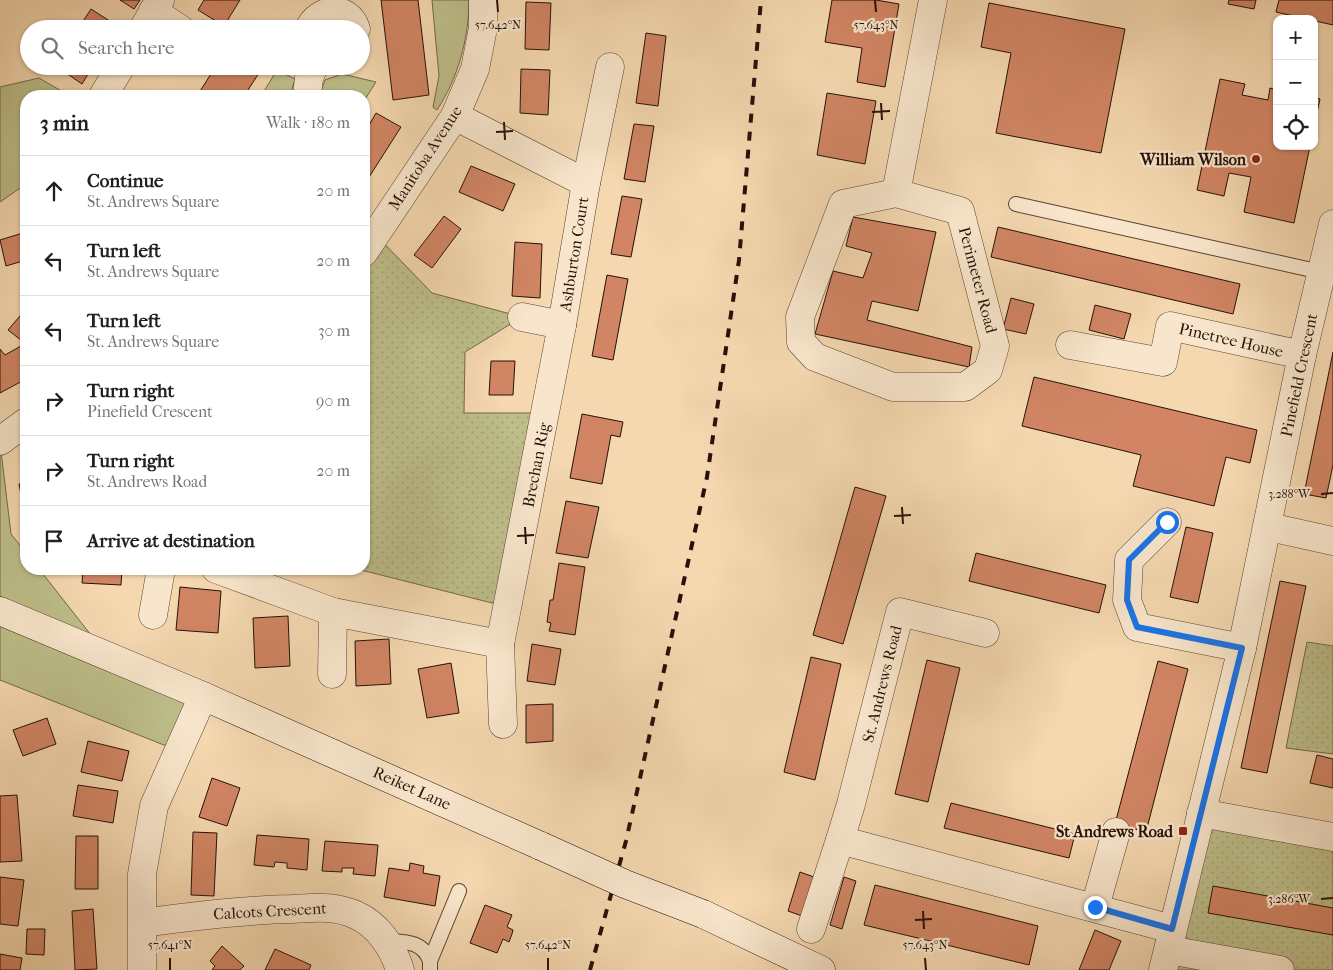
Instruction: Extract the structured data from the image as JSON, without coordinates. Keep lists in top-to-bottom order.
{
  "streets": {
    "street": [
      "Manitoba Avenue",
      "Ashburton Court",
      "Perimeter Road",
      "Pinetree House",
      "Pinefield Crescent",
      "Brechan Rig",
      "St. Andrews Road",
      "Reiket Lane",
      "Calcots Crescent"
    ]
  },
  "crossings": [
    ["Manitoba Avenue", "Ashburton Court"],
    ["Ashburton Court", "Brechan Rig"],
    ["Pinetree House", "Pinefield Crescent"]
  ],
  "places": {
    "other": ["William Wilson"],
    "transit": ["St Andrews Road"]
  },
  "page": {
    "map_buttons": ["+", "−"],
    "search": "Search here",
    "heading": ["3 min", "Walk · 180 m"],
    "list": [
      ["Continue", "St. Andrews Square", "20 m"],
      ["Turn left", "St. Andrews Square", "20 m"],
      ["Turn left", "St. Andrews Square", "30 m"],
      ["Turn right", "Pinefield Crescent", "90 m"],
      ["Turn right", "St. Andrews Road", "20 m"],
      "Arrive at destination"
    ]
  },
  "coordinates": [
    "57.642°N",
    "57.643°N",
    "3.288°W",
    "3.286°W",
    "57.641°N"
  ]
}
